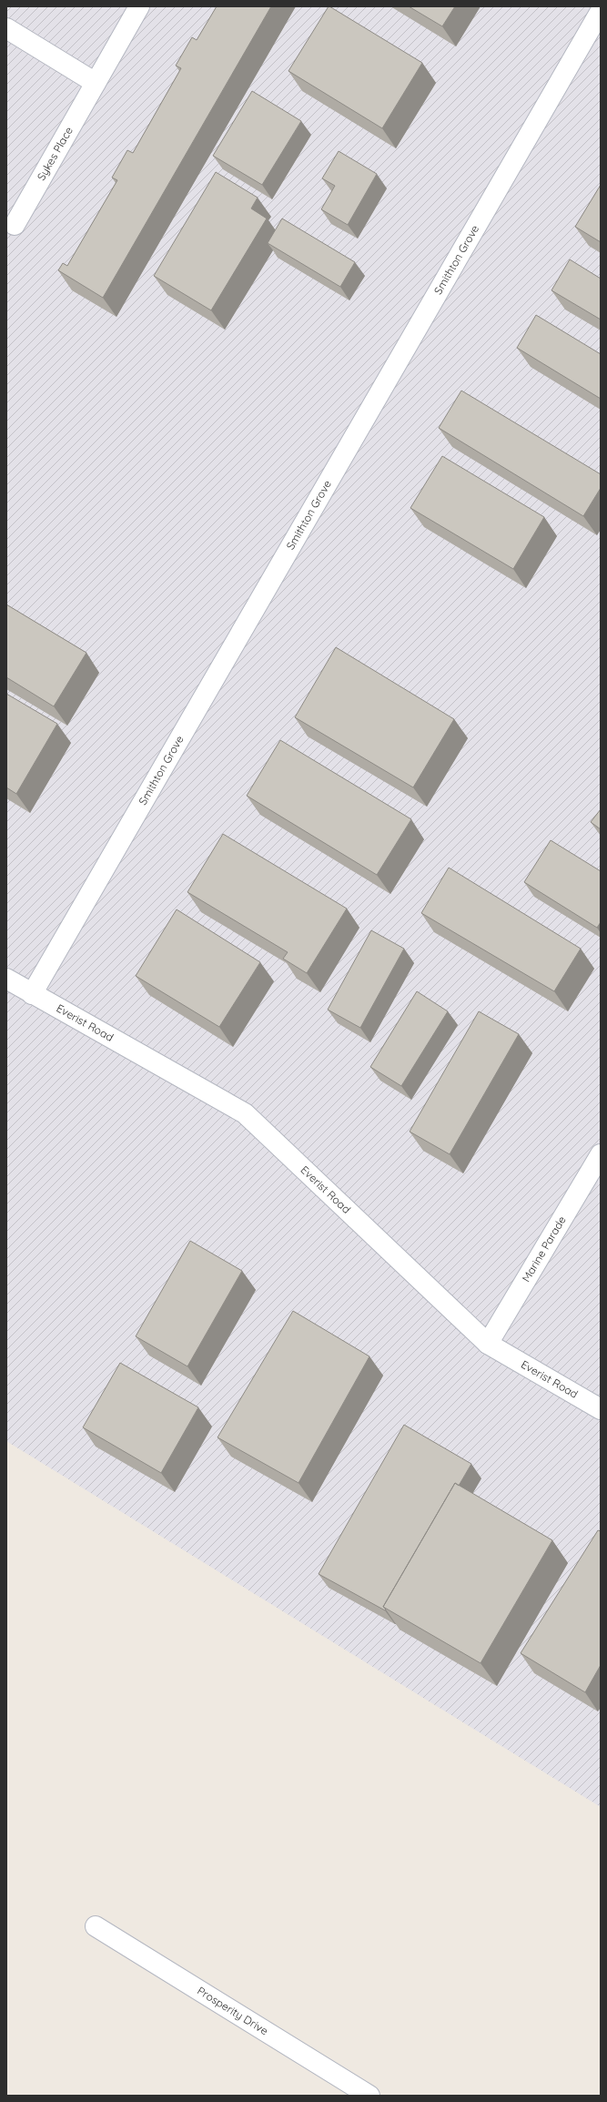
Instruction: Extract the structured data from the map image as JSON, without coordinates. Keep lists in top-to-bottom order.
{
  "streets": {
    "street": [
      "Sykes Place",
      "Smithton Grove",
      "Everist Road",
      "Marine Parade",
      "Prosperity Drive"
    ]
  },
  "crossings": [
    ["Smithton Grove", "Everist Road"],
    ["Everist Road", "Marine Parade"]
  ]
}
